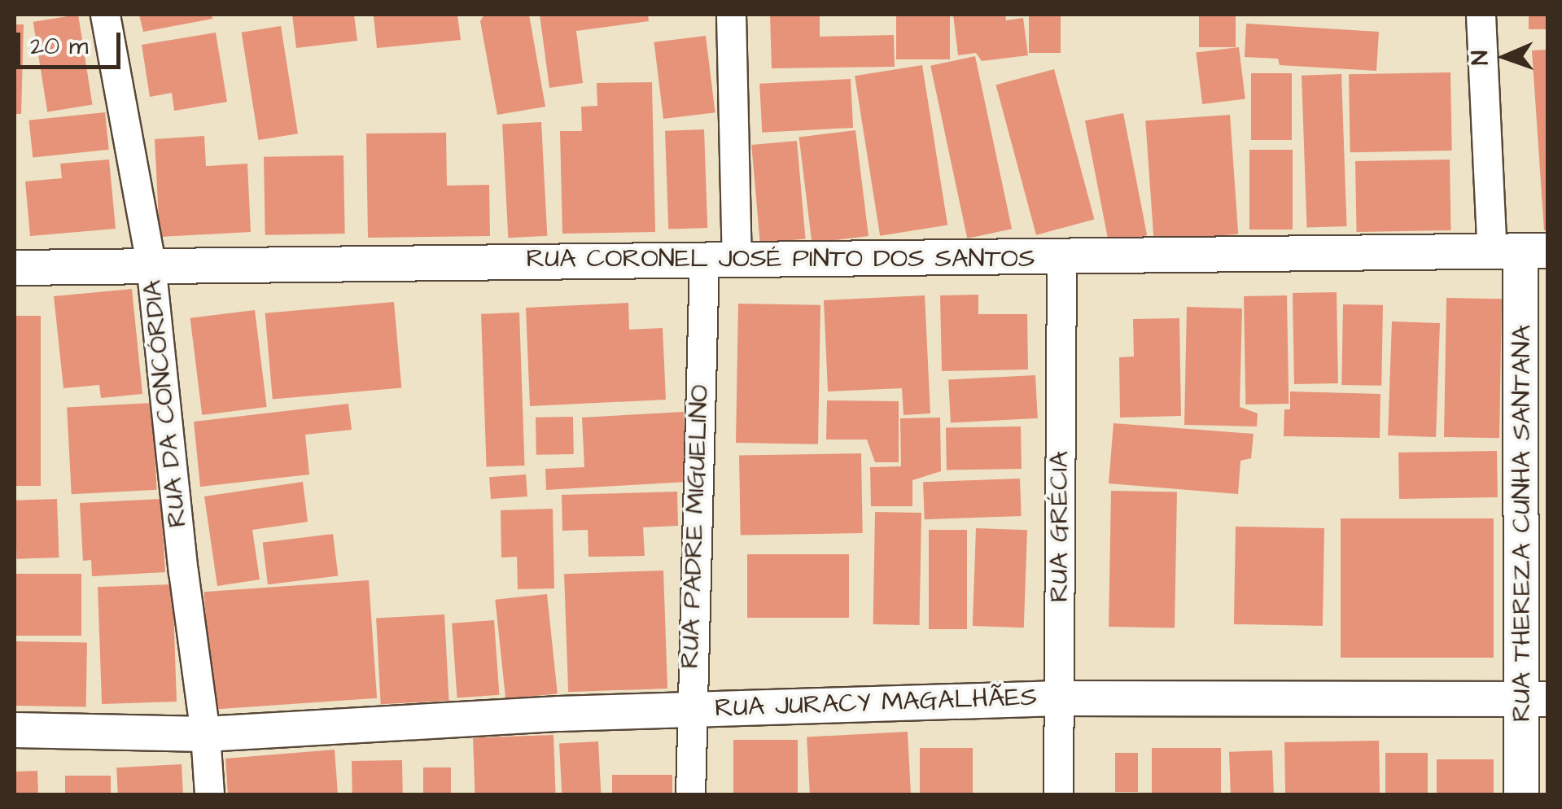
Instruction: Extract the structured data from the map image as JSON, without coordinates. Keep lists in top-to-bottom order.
{
  "streets": {
    "street": [
      "RUA CORONEL JOSÉ PINTO DOS SANTOS",
      "RUA DA CONCÓRDIA",
      "RUA THEREZA CUNHA SANTANA",
      "RUA PADRE MIGUELINO",
      "RUA GRÉCIA",
      "RUA JURACY MAGALHÃES"
    ]
  },
  "crossings": [
    ["RUA CORONEL JOSÉ PINTO DOS SANTOS", "RUA DA CONCÓRDIA"],
    ["RUA CORONEL JOSÉ PINTO DOS SANTOS", "RUA THEREZA CUNHA SANTANA"],
    ["RUA CORONEL JOSÉ PINTO DOS SANTOS", "RUA PADRE MIGUELINO"],
    ["RUA CORONEL JOSÉ PINTO DOS SANTOS", "RUA GRÉCIA"],
    ["RUA DA CONCÓRDIA", "RUA JURACY MAGALHÃES"],
    ["RUA THEREZA CUNHA SANTANA", "RUA JURACY MAGALHÃES"],
    ["RUA PADRE MIGUELINO", "RUA JURACY MAGALHÃES"],
    ["RUA GRÉCIA", "RUA JURACY MAGALHÃES"]
  ],
  "scale_bar": "20 m",
  "north": "left"
}
